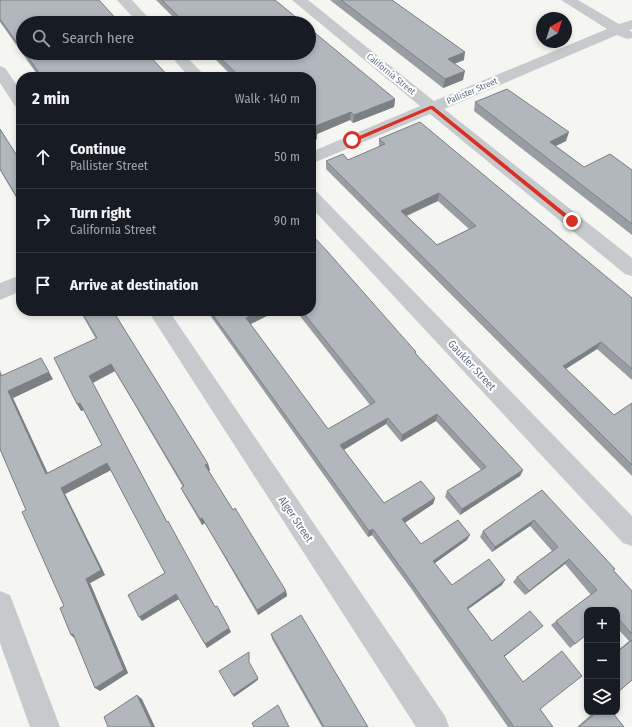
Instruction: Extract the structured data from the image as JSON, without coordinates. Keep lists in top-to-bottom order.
{
  "streets": {
    "street": [
      "California Street",
      "Pallister Street",
      "Gaukler Street",
      "Alger Street"
    ]
  },
  "crossings": [
    ["California Street", "Pallister Street"]
  ],
  "north": "top right",
  "page": {
    "search": "Search here",
    "heading": ["2 min", "Walk · 140 m"],
    "list": [
      ["Continue", "Pallister Street", "50 m"],
      ["Turn right", "California Street", "90 m"],
      "Arrive at destination"
    ],
    "map_buttons": ["+", "−"]
  }
}
